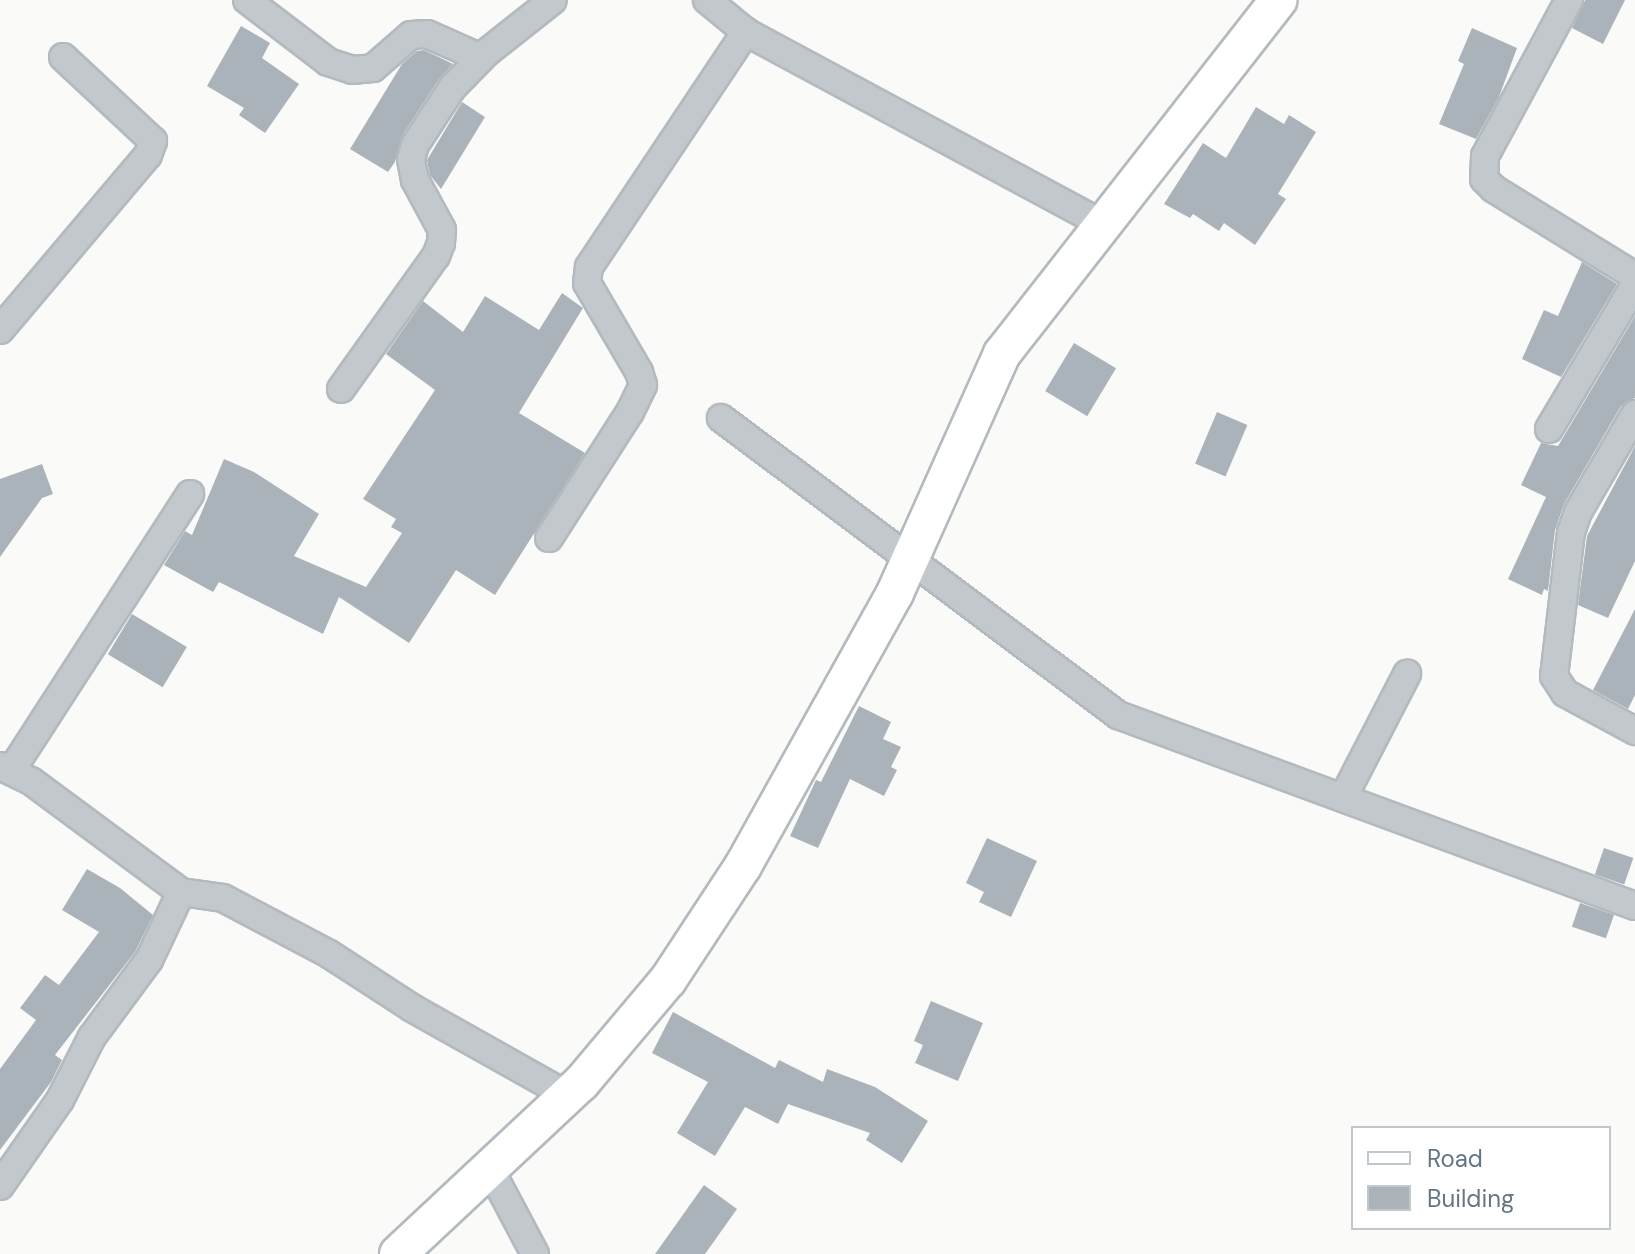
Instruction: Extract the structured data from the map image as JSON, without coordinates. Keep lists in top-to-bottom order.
{
  "legend": ["Road", "Building"]
}
